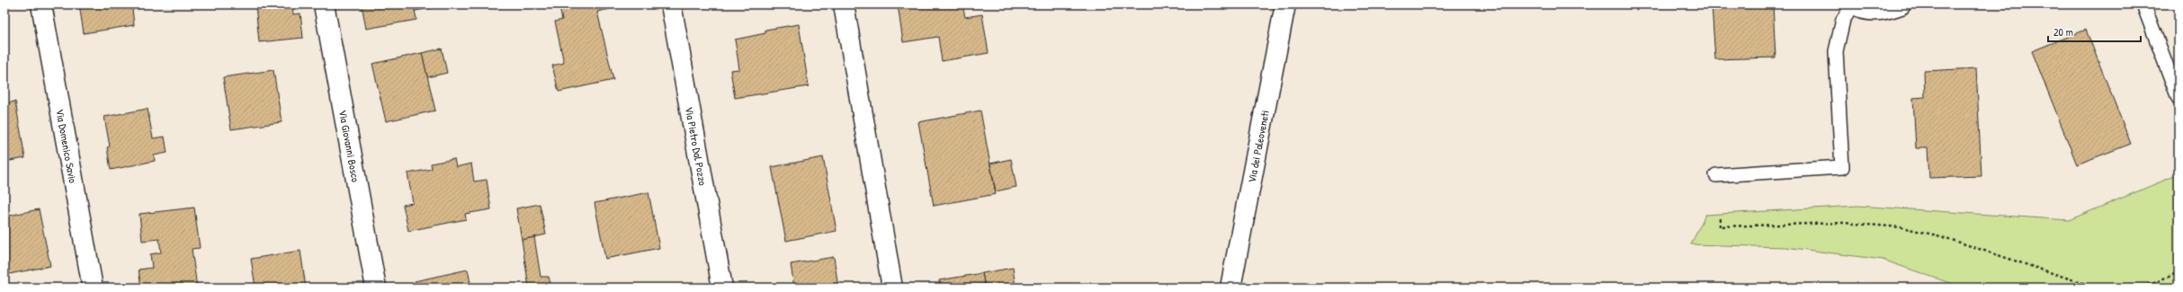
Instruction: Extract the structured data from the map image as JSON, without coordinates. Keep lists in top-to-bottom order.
{
  "streets": {
    "street": [
      "Via Domenico Savio",
      "Via Giovanni Bosco",
      "Via Pietro Dal Pozzo",
      "Via dei Paleoveneti"
    ]
  },
  "scale_bar": "20 m"
}
